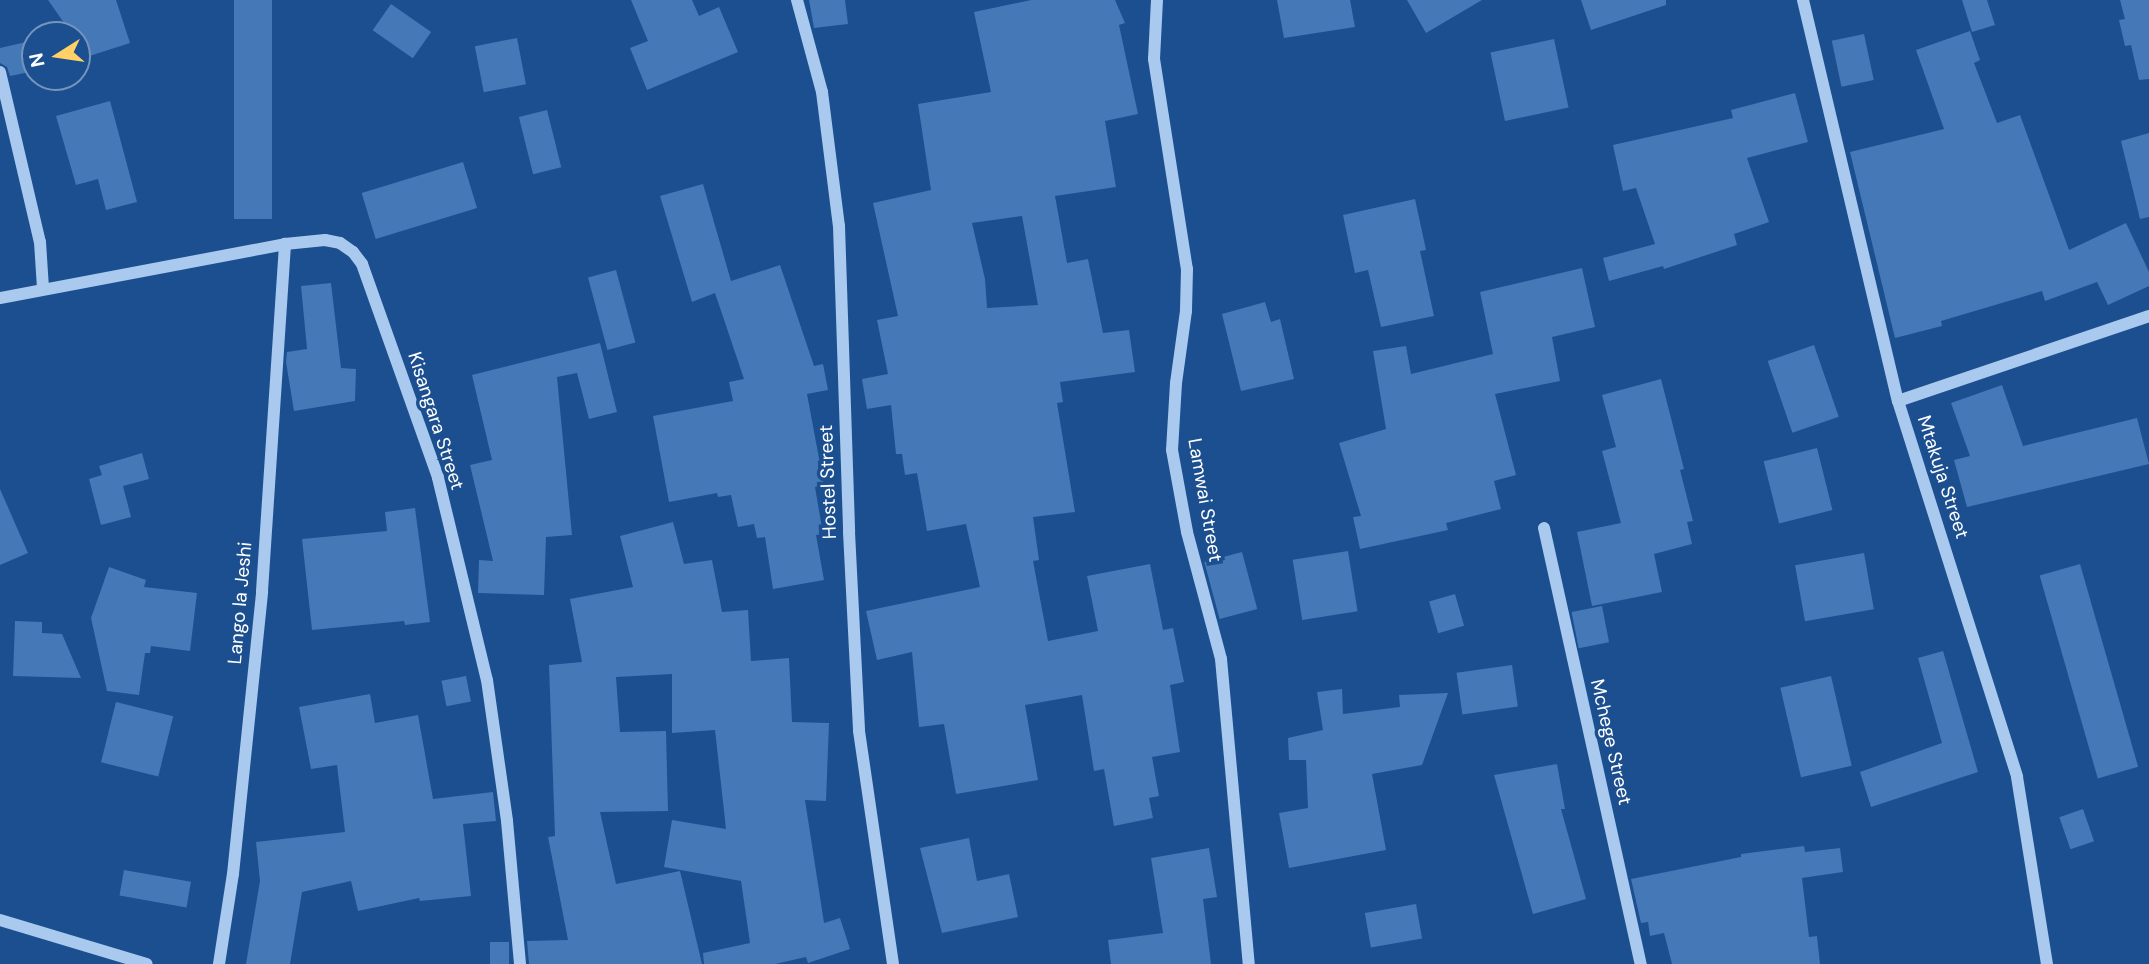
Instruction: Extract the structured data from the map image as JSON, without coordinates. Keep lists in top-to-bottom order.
{
  "streets": {
    "street": [
      "Kisangara Street",
      "Mtakuja Street",
      "Hostel Street",
      "Lamwai Street",
      "Lango la Jeshi",
      "Mchege Street"
    ]
  },
  "crossings": [
    ["Kisangara Street", "Lango la Jeshi"]
  ],
  "north": "left"
}
